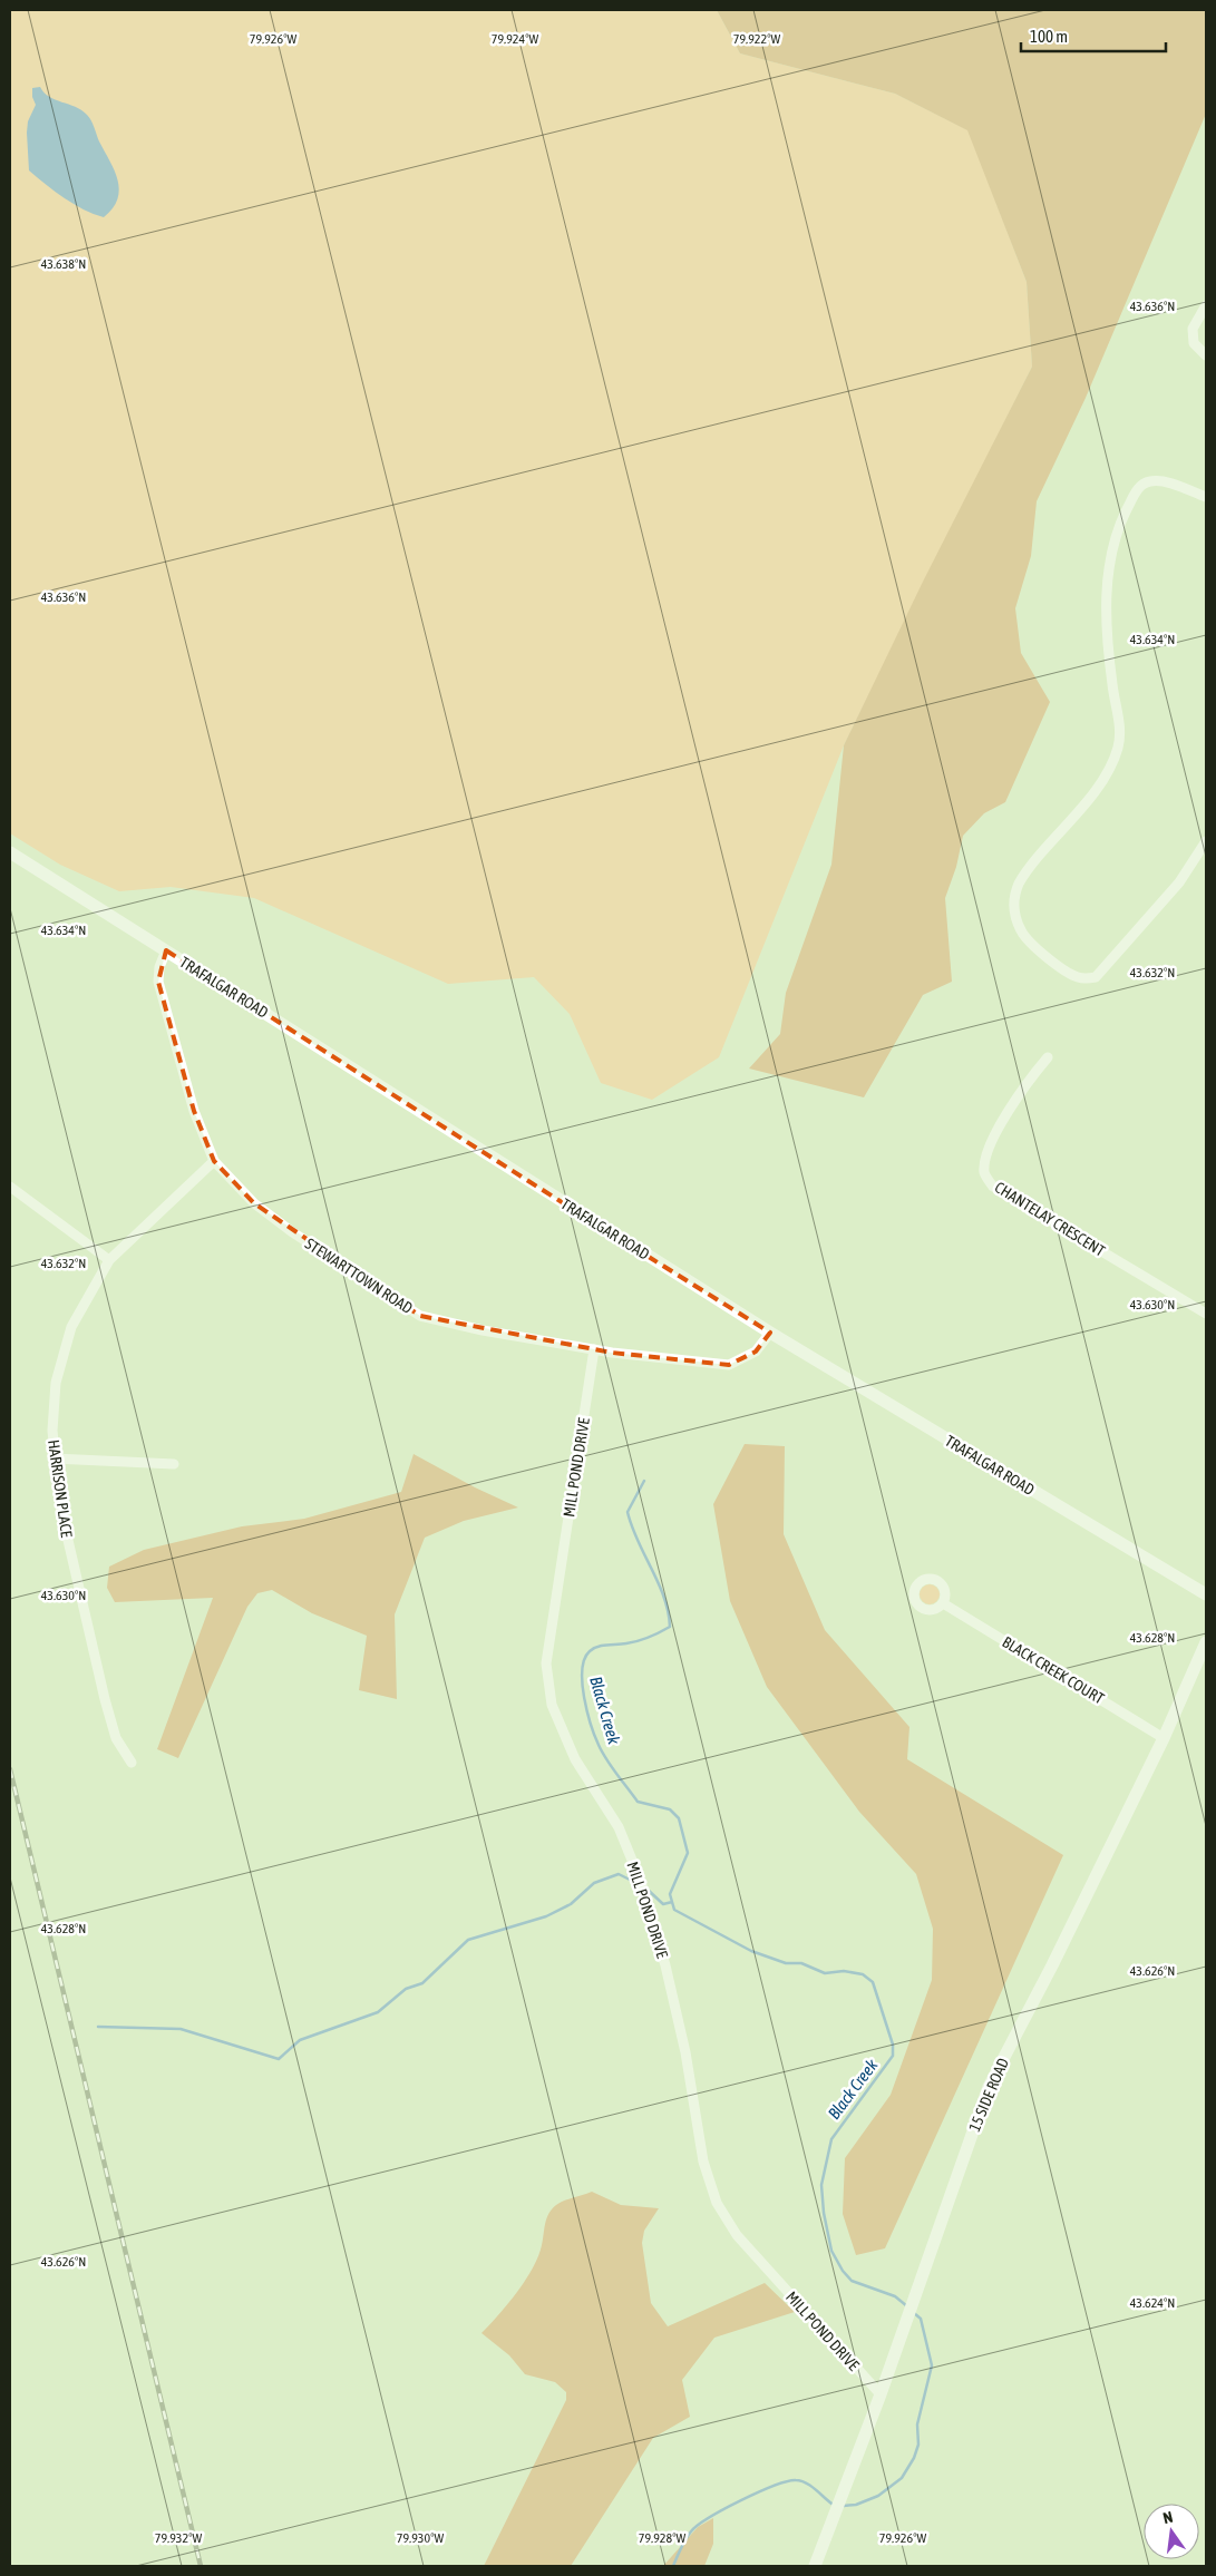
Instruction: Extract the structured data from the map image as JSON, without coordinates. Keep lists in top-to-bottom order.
{
  "streets": {
    "main road": ["TRAFALGAR ROAD", "15 SIDE ROAD"],
    "street": [
      "CHANTELAY CRESCENT",
      "STEWARTTOWN ROAD",
      "MILL POND DRIVE",
      "HARRISON PLACE",
      "BLACK CREEK COURT"
    ]
  },
  "crossings": [
    ["TRAFALGAR ROAD", "STEWARTTOWN ROAD"],
    ["STEWARTTOWN ROAD", "MILL POND DRIVE"],
    ["STEWARTTOWN ROAD", "HARRISON PLACE"],
    ["MILL POND DRIVE", "15 SIDE ROAD"],
    ["BLACK CREEK COURT", "15 SIDE ROAD"]
  ],
  "water": ["Black Creek"],
  "scale_bar": "100 m",
  "north": "top",
  "coordinates": [
    "79.922°W",
    "79.926°W",
    "79.924°W",
    "43.638°N",
    "43.636°N",
    "43.634°N",
    "43.632°N",
    "43.630°N",
    "43.628°N",
    "43.626°N",
    "43.624°N",
    "79.932°W",
    "79.930°W",
    "79.928°W"
  ]
}
